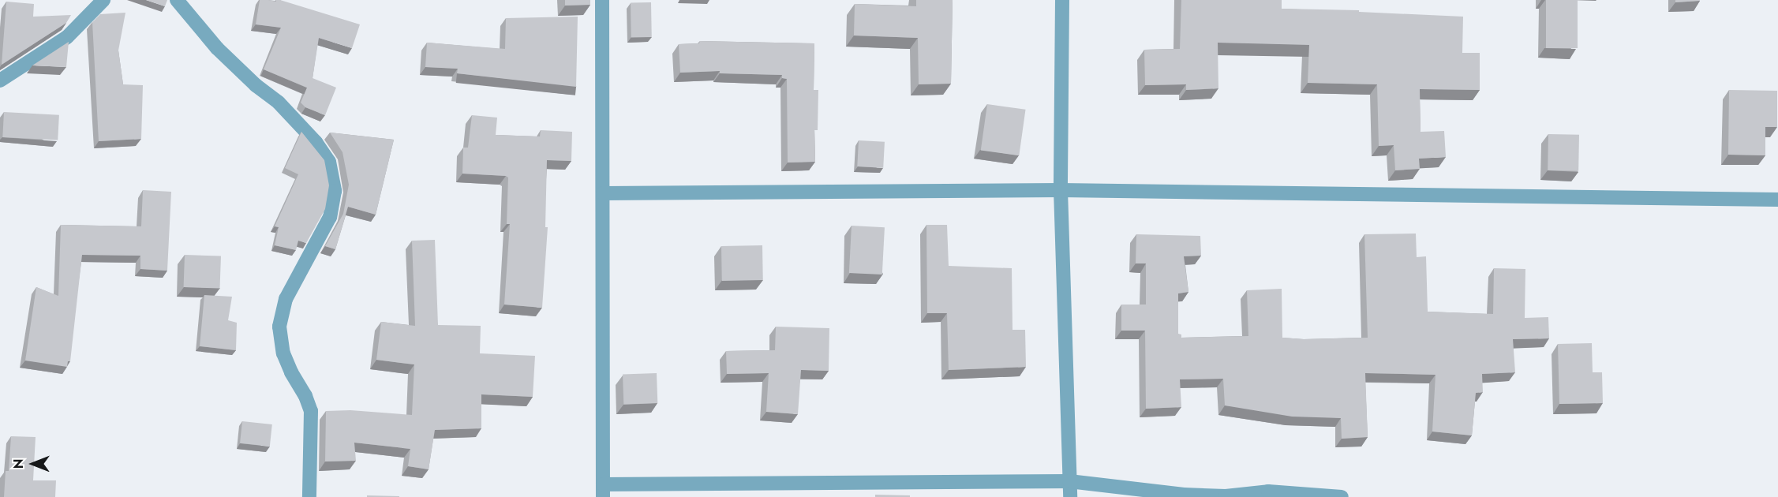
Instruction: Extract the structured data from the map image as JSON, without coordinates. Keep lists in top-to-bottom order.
{
  "north": "left"
}
